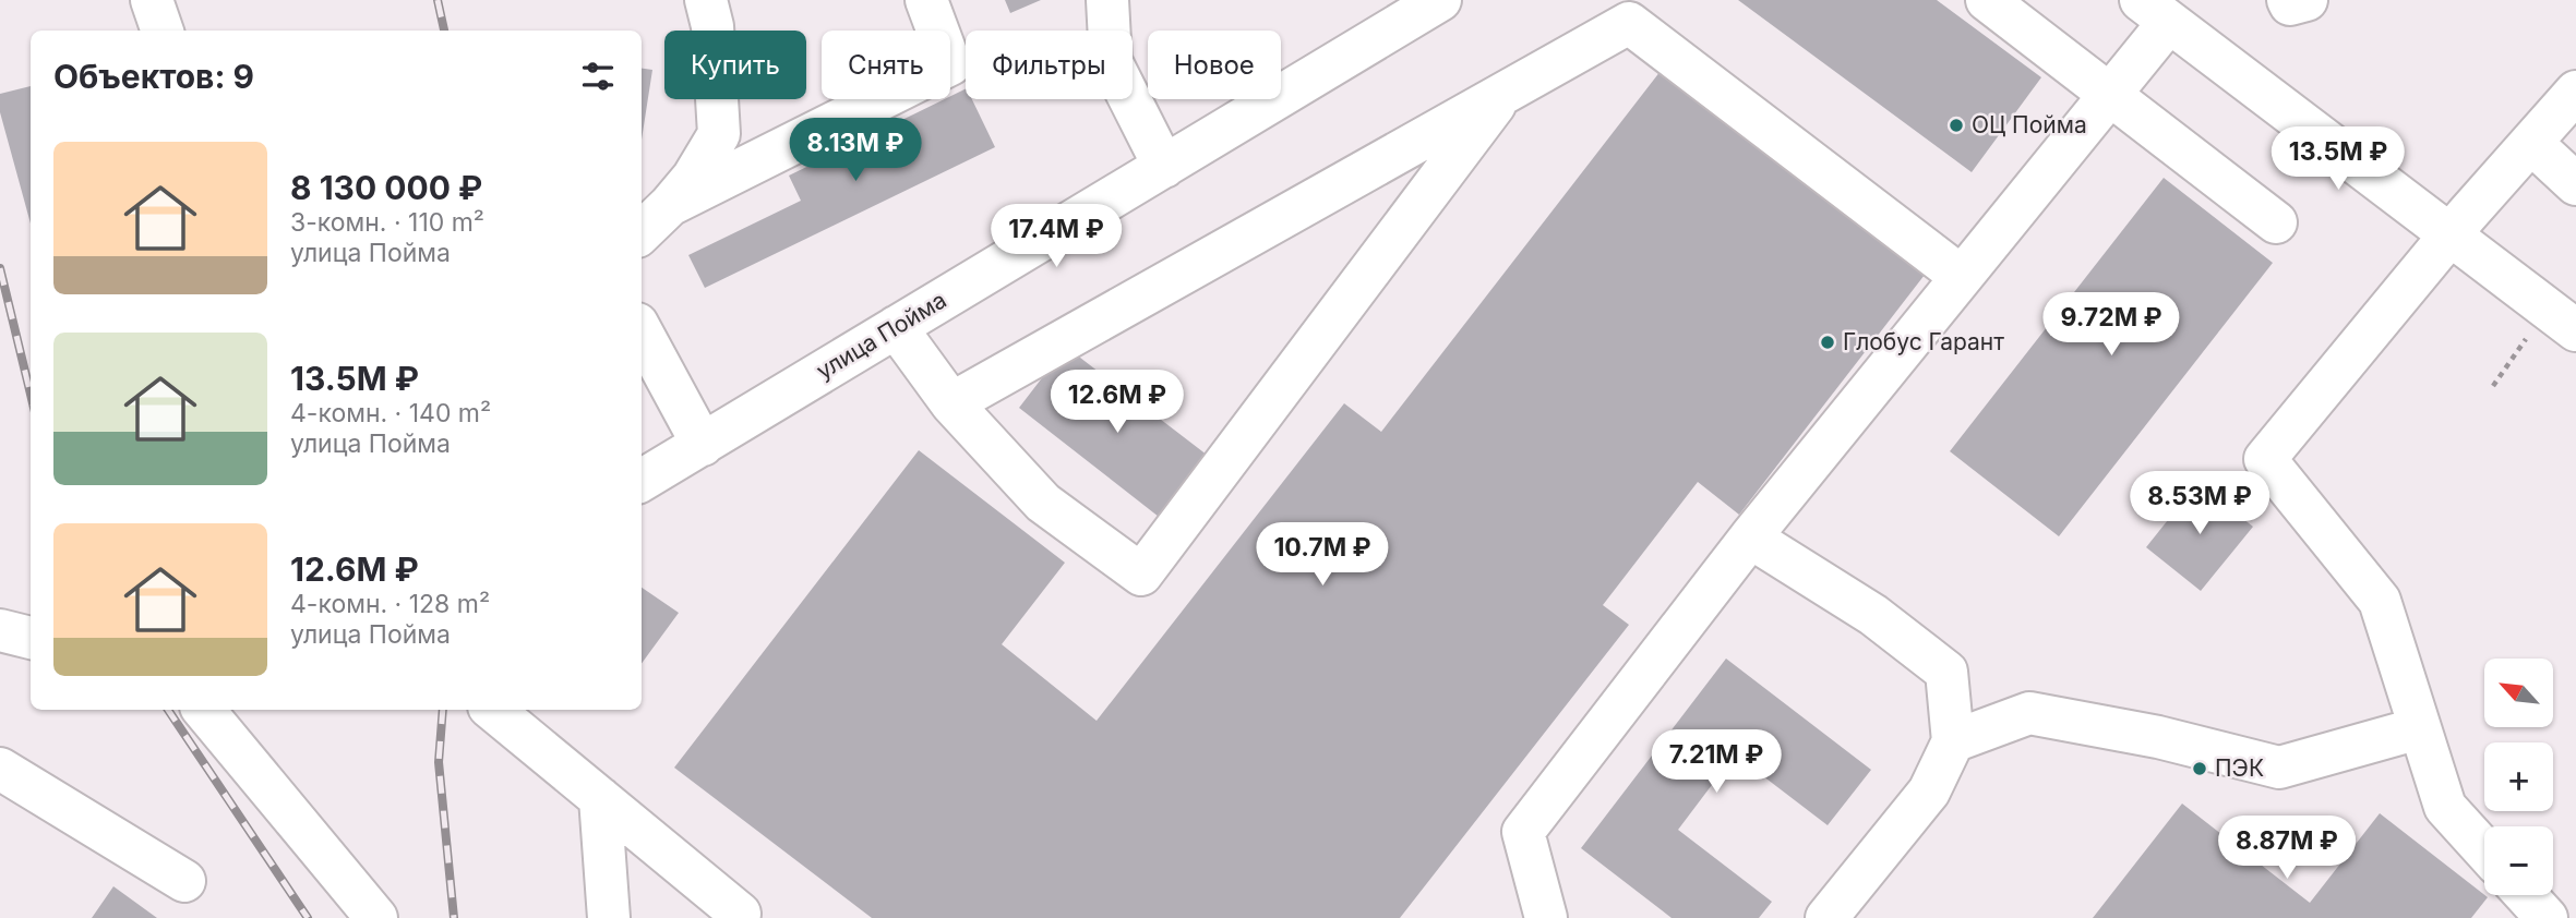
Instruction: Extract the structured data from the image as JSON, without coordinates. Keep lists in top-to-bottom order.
{
  "streets": {
    "street": ["улица Пойма"]
  },
  "places": ["ОЦ Пойма", "Глобус Гарант", "ПЭК"],
  "north": "top left",
  "page": {
    "chip": [
      "Купить",
      "Снять",
      "Фильтры",
      "Новое"
    ],
    "heading": "Объектов: 9",
    "price": [
      "8.13M ₽",
      "13.5M ₽",
      "17.4M ₽",
      "9.72M ₽",
      "12.6M ₽",
      "8.53M ₽",
      "10.7M ₽",
      "7.21M ₽",
      "8.87M ₽"
    ],
    "list": [
      {
        "name": "8 130 000 ₽",
        "note": "3-комн. · 110 m² · улица Пойма"
      },
      {
        "name": "13.5M ₽",
        "note": "4-комн. · 140 m² · улица Пойма"
      },
      {
        "name": "12.6M ₽",
        "note": "4-комн. · 128 m² · улица Пойма"
      }
    ],
    "map_buttons": ["+", "−"]
  }
}
